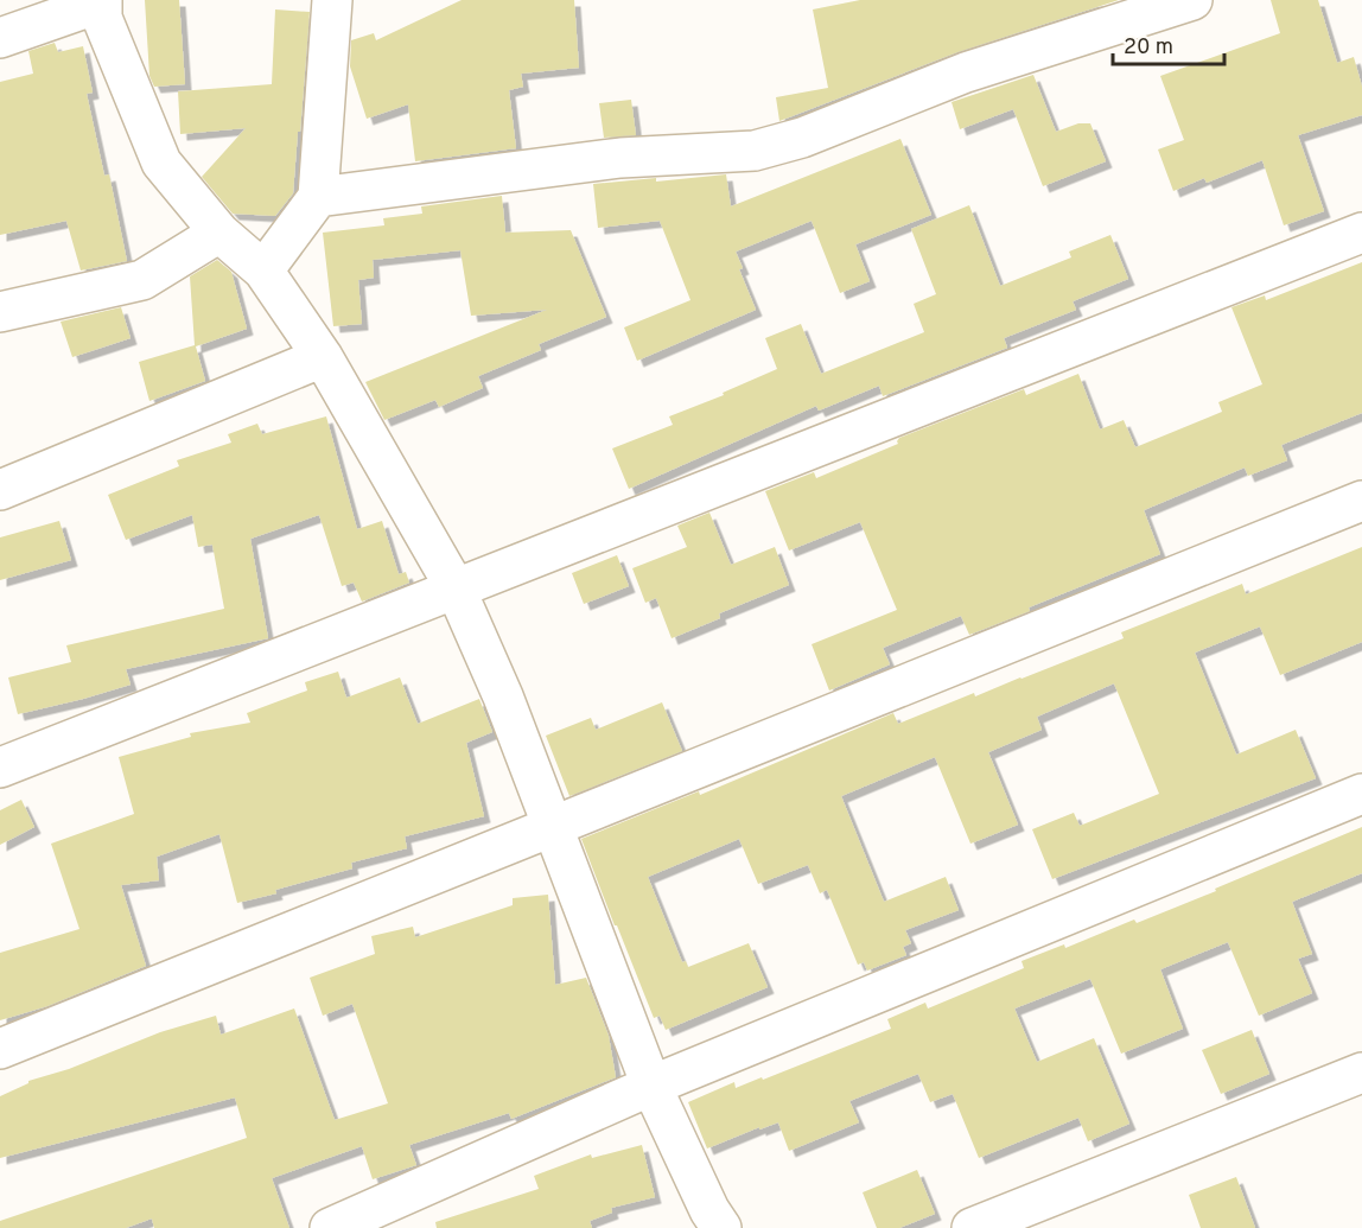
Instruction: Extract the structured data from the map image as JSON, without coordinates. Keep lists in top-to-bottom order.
{
  "scale_bar": "20 m"
}
